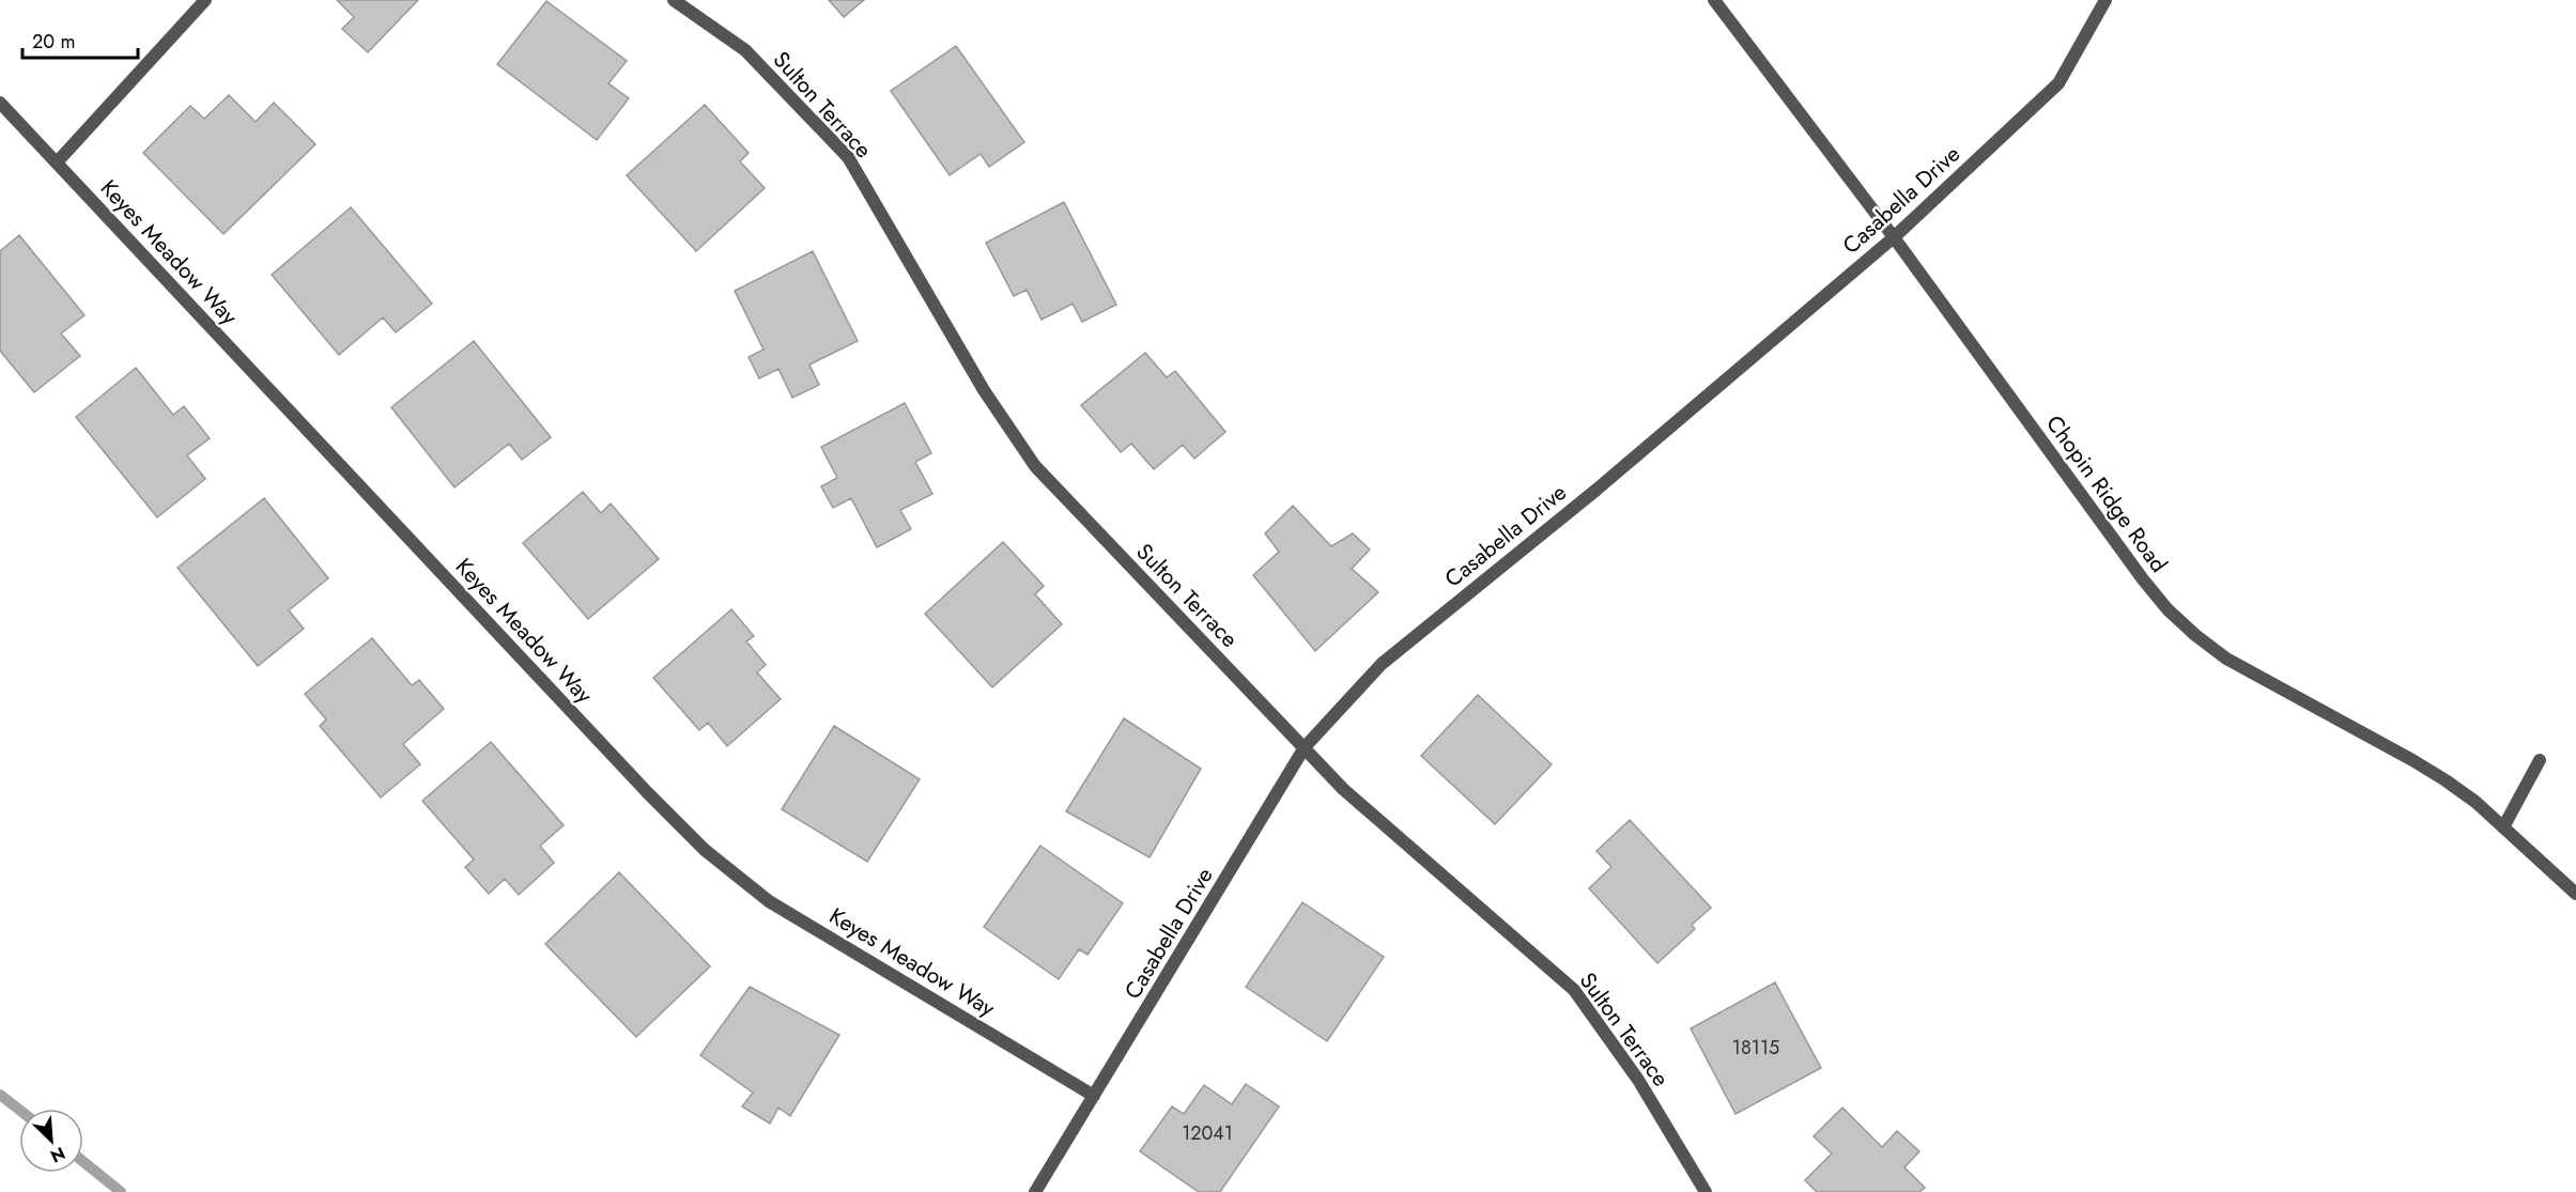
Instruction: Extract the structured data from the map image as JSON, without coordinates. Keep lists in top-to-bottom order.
{
  "streets": {
    "street": [
      "Sulton Terrace",
      "Casabella Drive",
      "Keyes Meadow Way",
      "Chopin Ridge Road"
    ]
  },
  "crossings": [
    ["Sulton Terrace", "Casabella Drive"],
    ["Casabella Drive", "Keyes Meadow Way"],
    ["Casabella Drive", "Chopin Ridge Road"]
  ],
  "house_numbers": ["18115", "12041"],
  "scale_bar": "20 m",
  "north": "bottom right"
}
